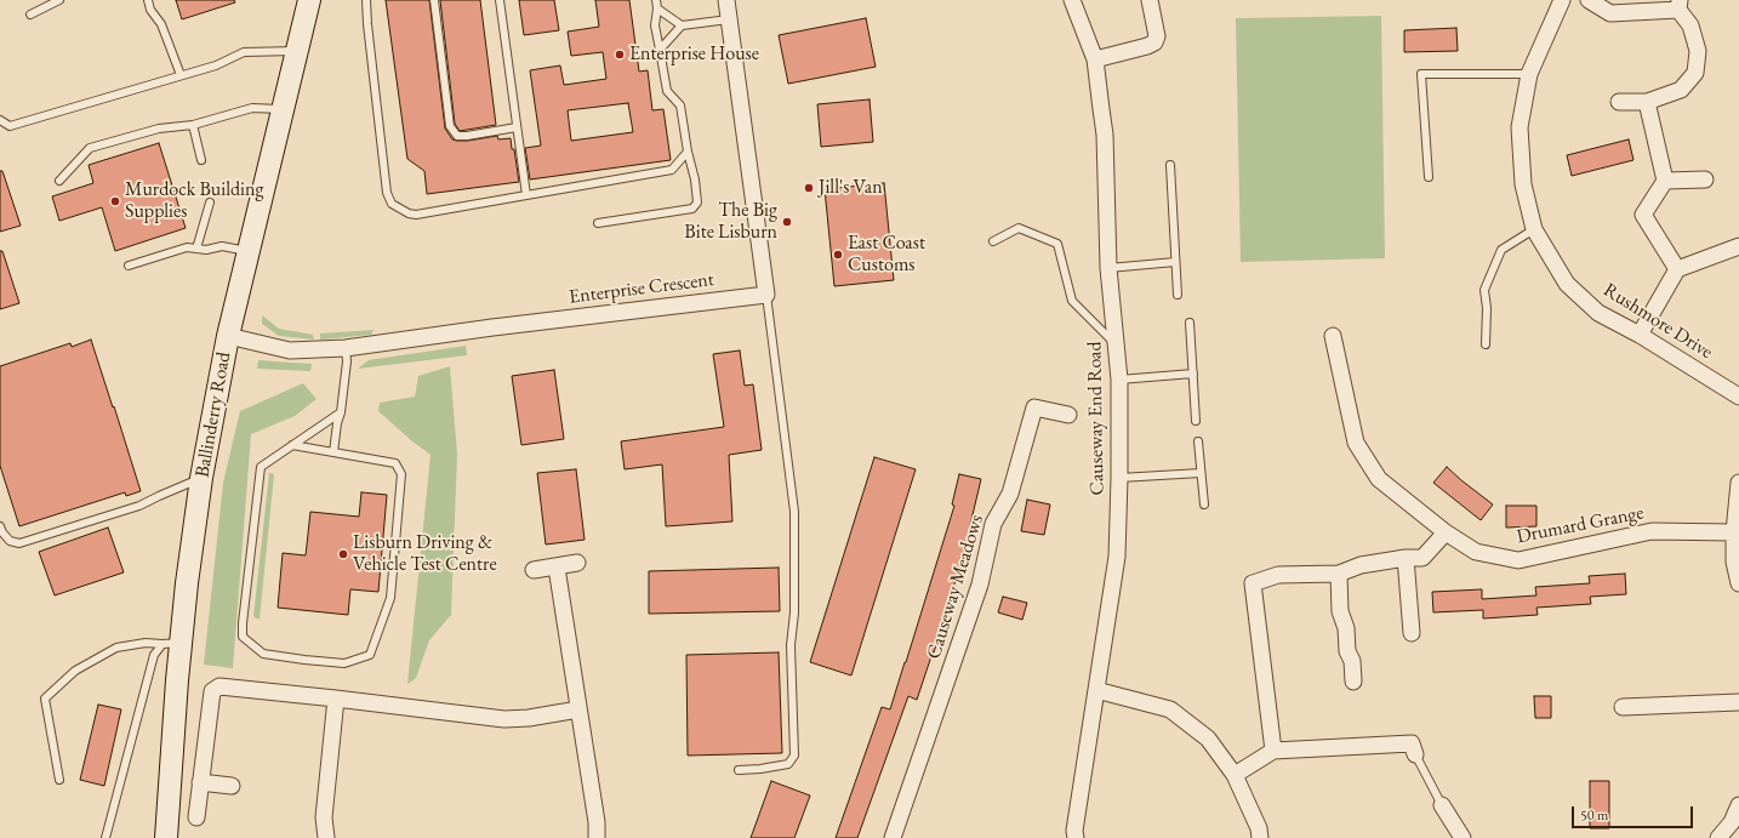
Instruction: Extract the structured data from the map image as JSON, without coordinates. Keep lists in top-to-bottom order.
{
  "streets": {
    "main road": ["Ballinderry Road"],
    "street": [
      "Enterprise Crescent",
      "Rushmore Drive",
      "Causeway End Road",
      "Drumard Grange",
      "Causeway Meadows"
    ]
  },
  "crossings": [
    ["Enterprise Crescent", "Ballinderry Road"]
  ],
  "places": [
    "Enterprise House",
    "Jill's Van",
    "Murdock Building Supplies",
    "The Big Bite Lisburn",
    "East Coast Customs",
    "Lisburn Driving & Vehicle Test Centre"
  ],
  "scale_bar": "50 m"
}
